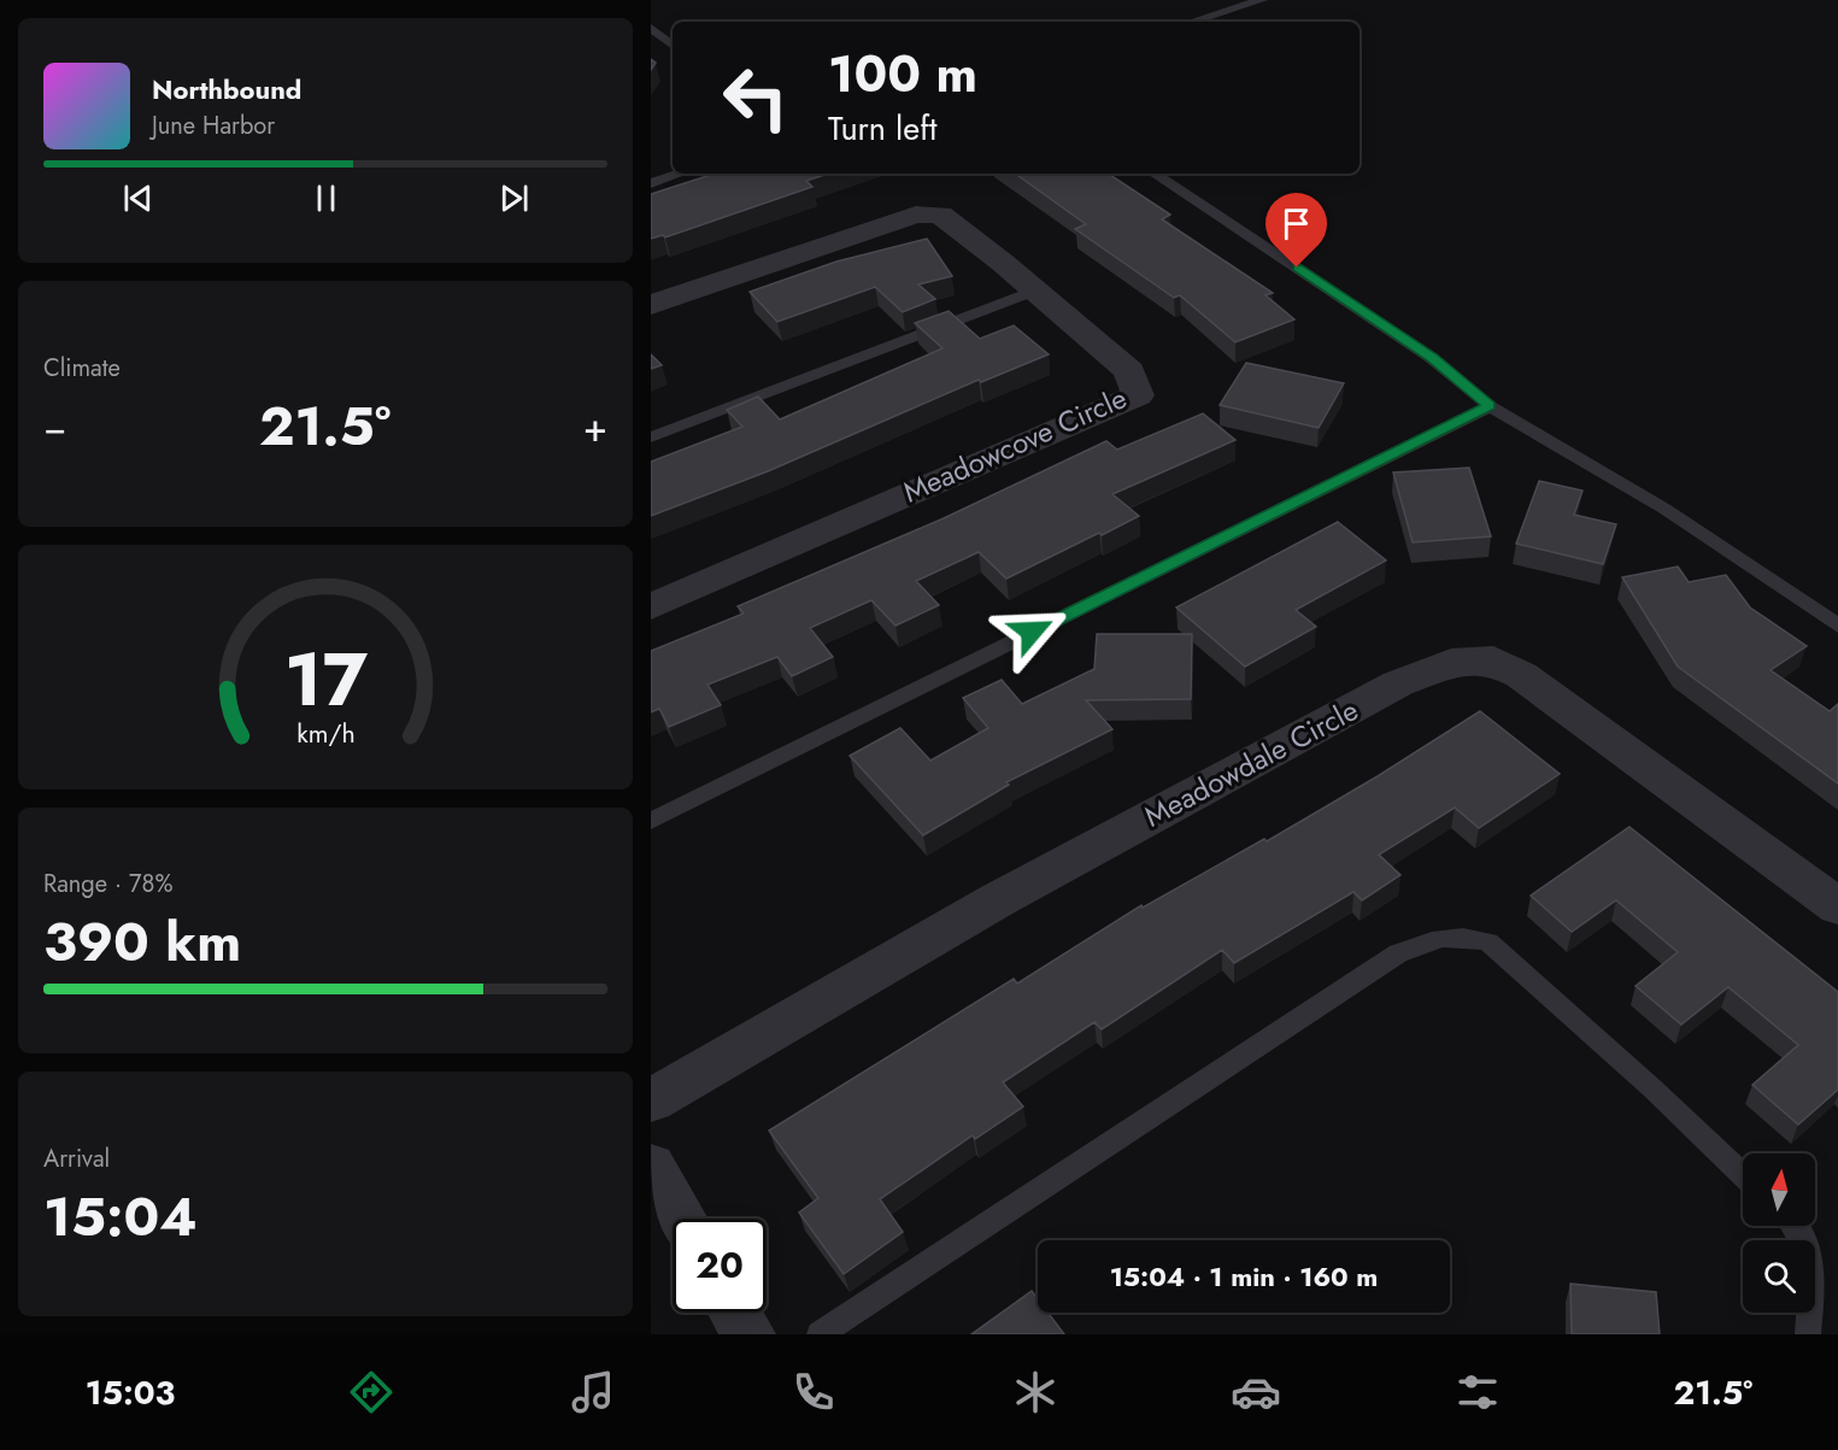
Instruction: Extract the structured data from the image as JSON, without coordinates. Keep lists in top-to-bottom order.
{
  "streets": {
    "street": ["Meadowcove Circle", "Meadowdale Circle"]
  },
  "north": "top",
  "page": {
    "turn": ["100 m", "Turn left"],
    "song": ["Northbound", "June Harbor"],
    "tile": [
      "Climate",
      ["Range · 78%", "390 km"],
      ["Arrival", "15:04"]
    ],
    "heat": ["−", "21.5°", "+"],
    "limit": "20",
    "trip": "15:04 · 1 min · 160 m",
    "tabs": ["15:03", "21.5°"],
    "gauge": ["17", "km/h"]
  }
}
